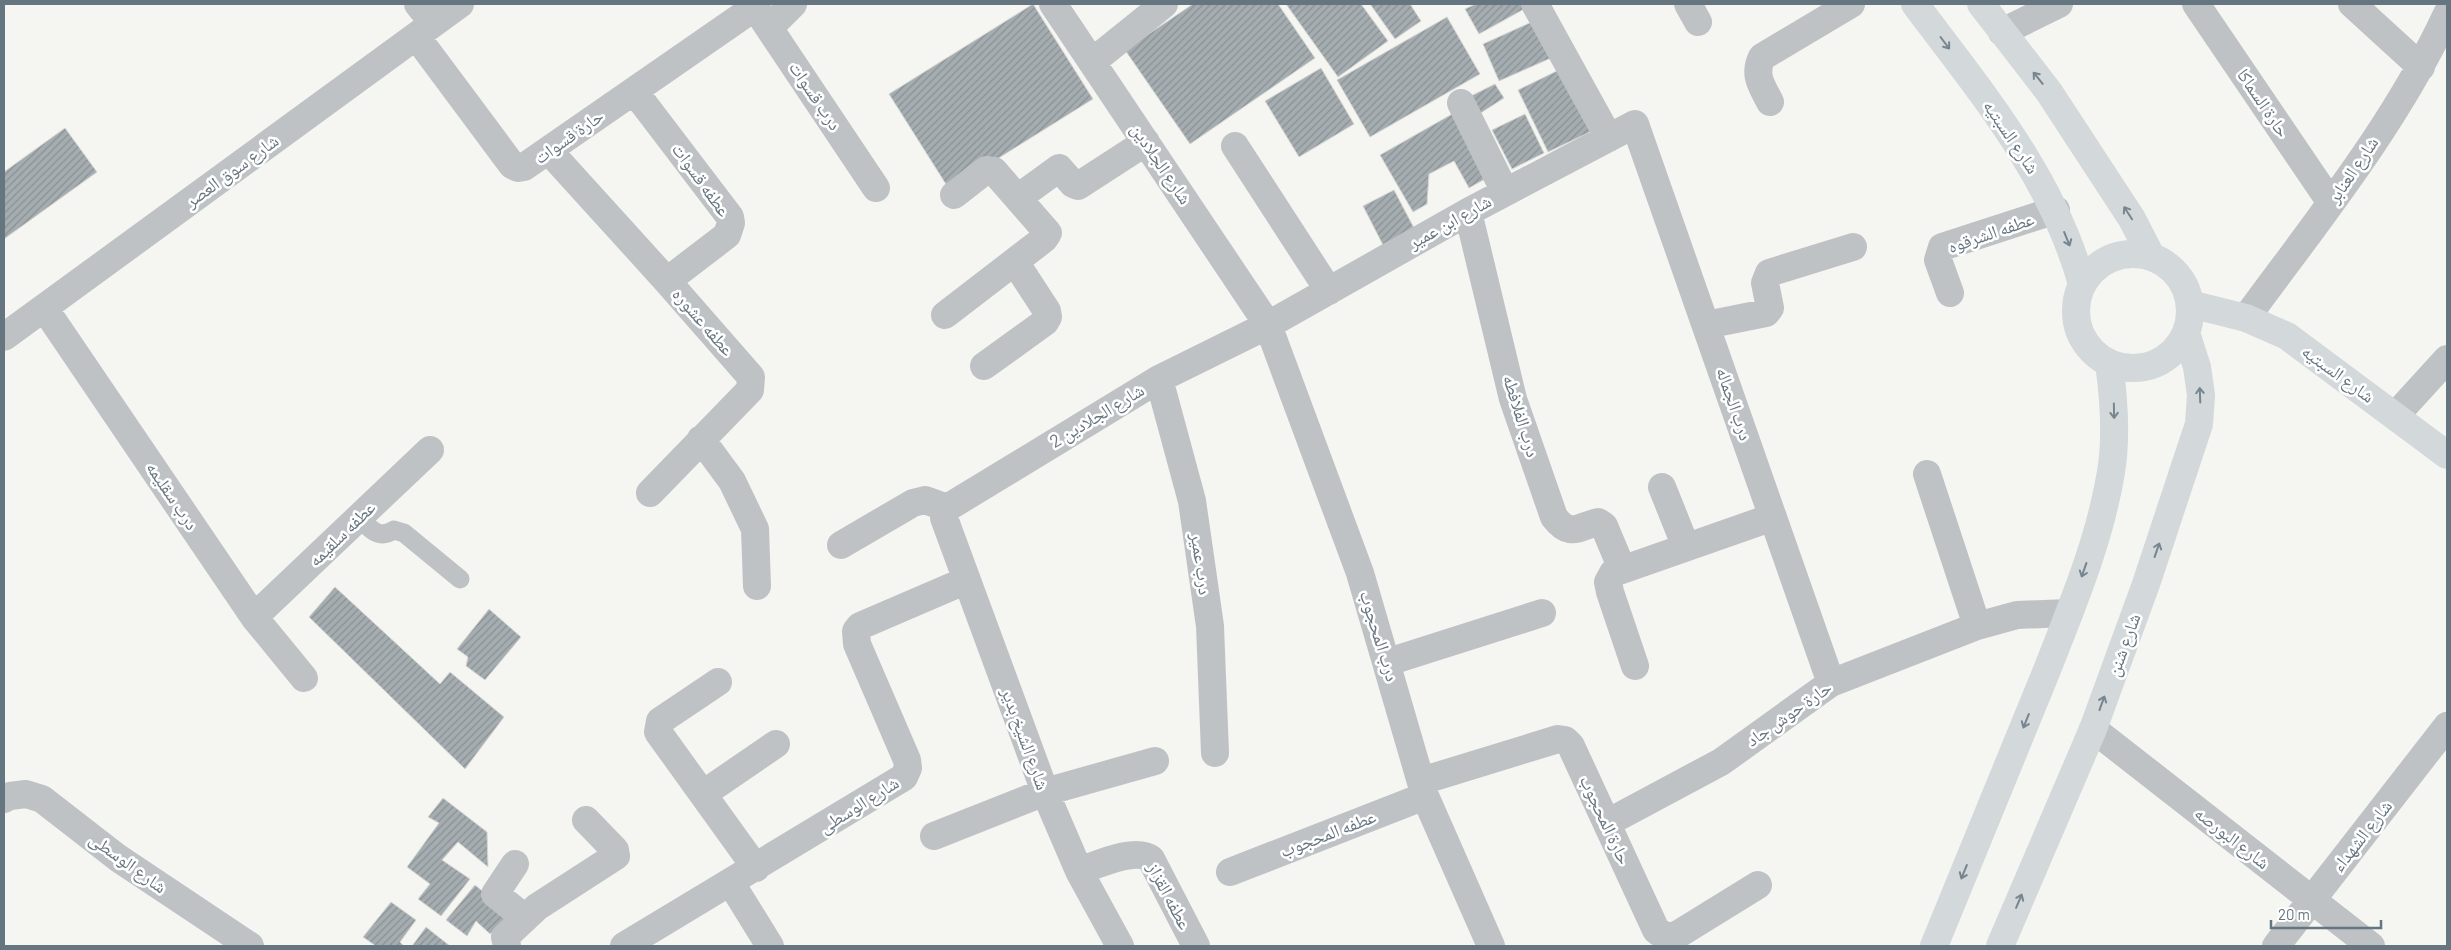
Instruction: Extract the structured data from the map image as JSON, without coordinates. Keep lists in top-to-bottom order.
{
  "streets": {
    "main road": ["شارع السبتيه", "شارع شنن"],
    "street": [
      "درب قسوات",
      "حارة السماكا",
      "حارة قسوات",
      "شارع الجلادين",
      "شارع العنابر",
      "شارع سوق العصر",
      "عطفه قسوات",
      "شارع ابن عمير",
      "عطفه الشرقوه",
      "عطفه عشوره",
      "درب الجماله",
      "شارع الجلادين 2",
      "درب الفلافطه",
      "درب سقليمه",
      "عطفه سلقيمه",
      "درب عمير",
      "درب المحجوب",
      "حارة حوش جاد",
      "شارع الشيخ بدير",
      "شارع الوسطى",
      "حارة المحجوب",
      "عطفه المحجوب",
      "شارع الشهداء",
      "شارع البورصه",
      "عطفه القزاز"
    ]
  },
  "crossings": [
    ["درب قسوات", "حارة قسوات"],
    ["حارة السماكا", "شارع العنابر"],
    ["حارة قسوات", "شارع سوق العصر"],
    ["حارة قسوات", "عطفه قسوات"],
    ["حارة قسوات", "عطفه عشوره"],
    ["شارع السبتيه", "شارع العنابر"],
    ["شارع السبتيه", "عطفه الشرقوه"],
    ["شارع السبتيه", "شارع شنن"],
    ["شارع الجلادين", "شارع ابن عمير"],
    ["شارع الجلادين", "شارع الجلادين 2"],
    ["شارع الجلادين", "درب المحجوب"],
    ["شارع سوق العصر", "درب سقليمه"],
    ["عطفه قسوات", "عطفه عشوره"],
    ["شارع ابن عمير", "درب الجماله"],
    ["شارع ابن عمير", "شارع الجلادين 2"],
    ["شارع ابن عمير", "درب الفلافطه"],
    ["شارع ابن عمير", "درب المحجوب"],
    ["درب الجماله", "حارة حوش جاد"],
    ["شارع الجلادين 2", "درب عمير"],
    ["شارع الجلادين 2", "درب المحجوب"],
    ["شارع الجلادين 2", "شارع الشيخ بدير"],
    ["درب سقليمه", "عطفه سلقيمه"],
    ["درب المحجوب", "حارة المحجوب"],
    ["درب المحجوب", "عطفه المحجوب"],
    ["شارع شنن", "شارع البورصه"],
    ["حارة حوش جاد", "حارة المحجوب"],
    ["شارع الشيخ بدير", "شارع الوسطى"],
    ["شارع الشيخ بدير", "عطفه القزاز"],
    ["حارة المحجوب", "عطفه المحجوب"],
    ["شارع الشهداء", "شارع البورصه"]
  ],
  "scale_bar": "20 m"
}
